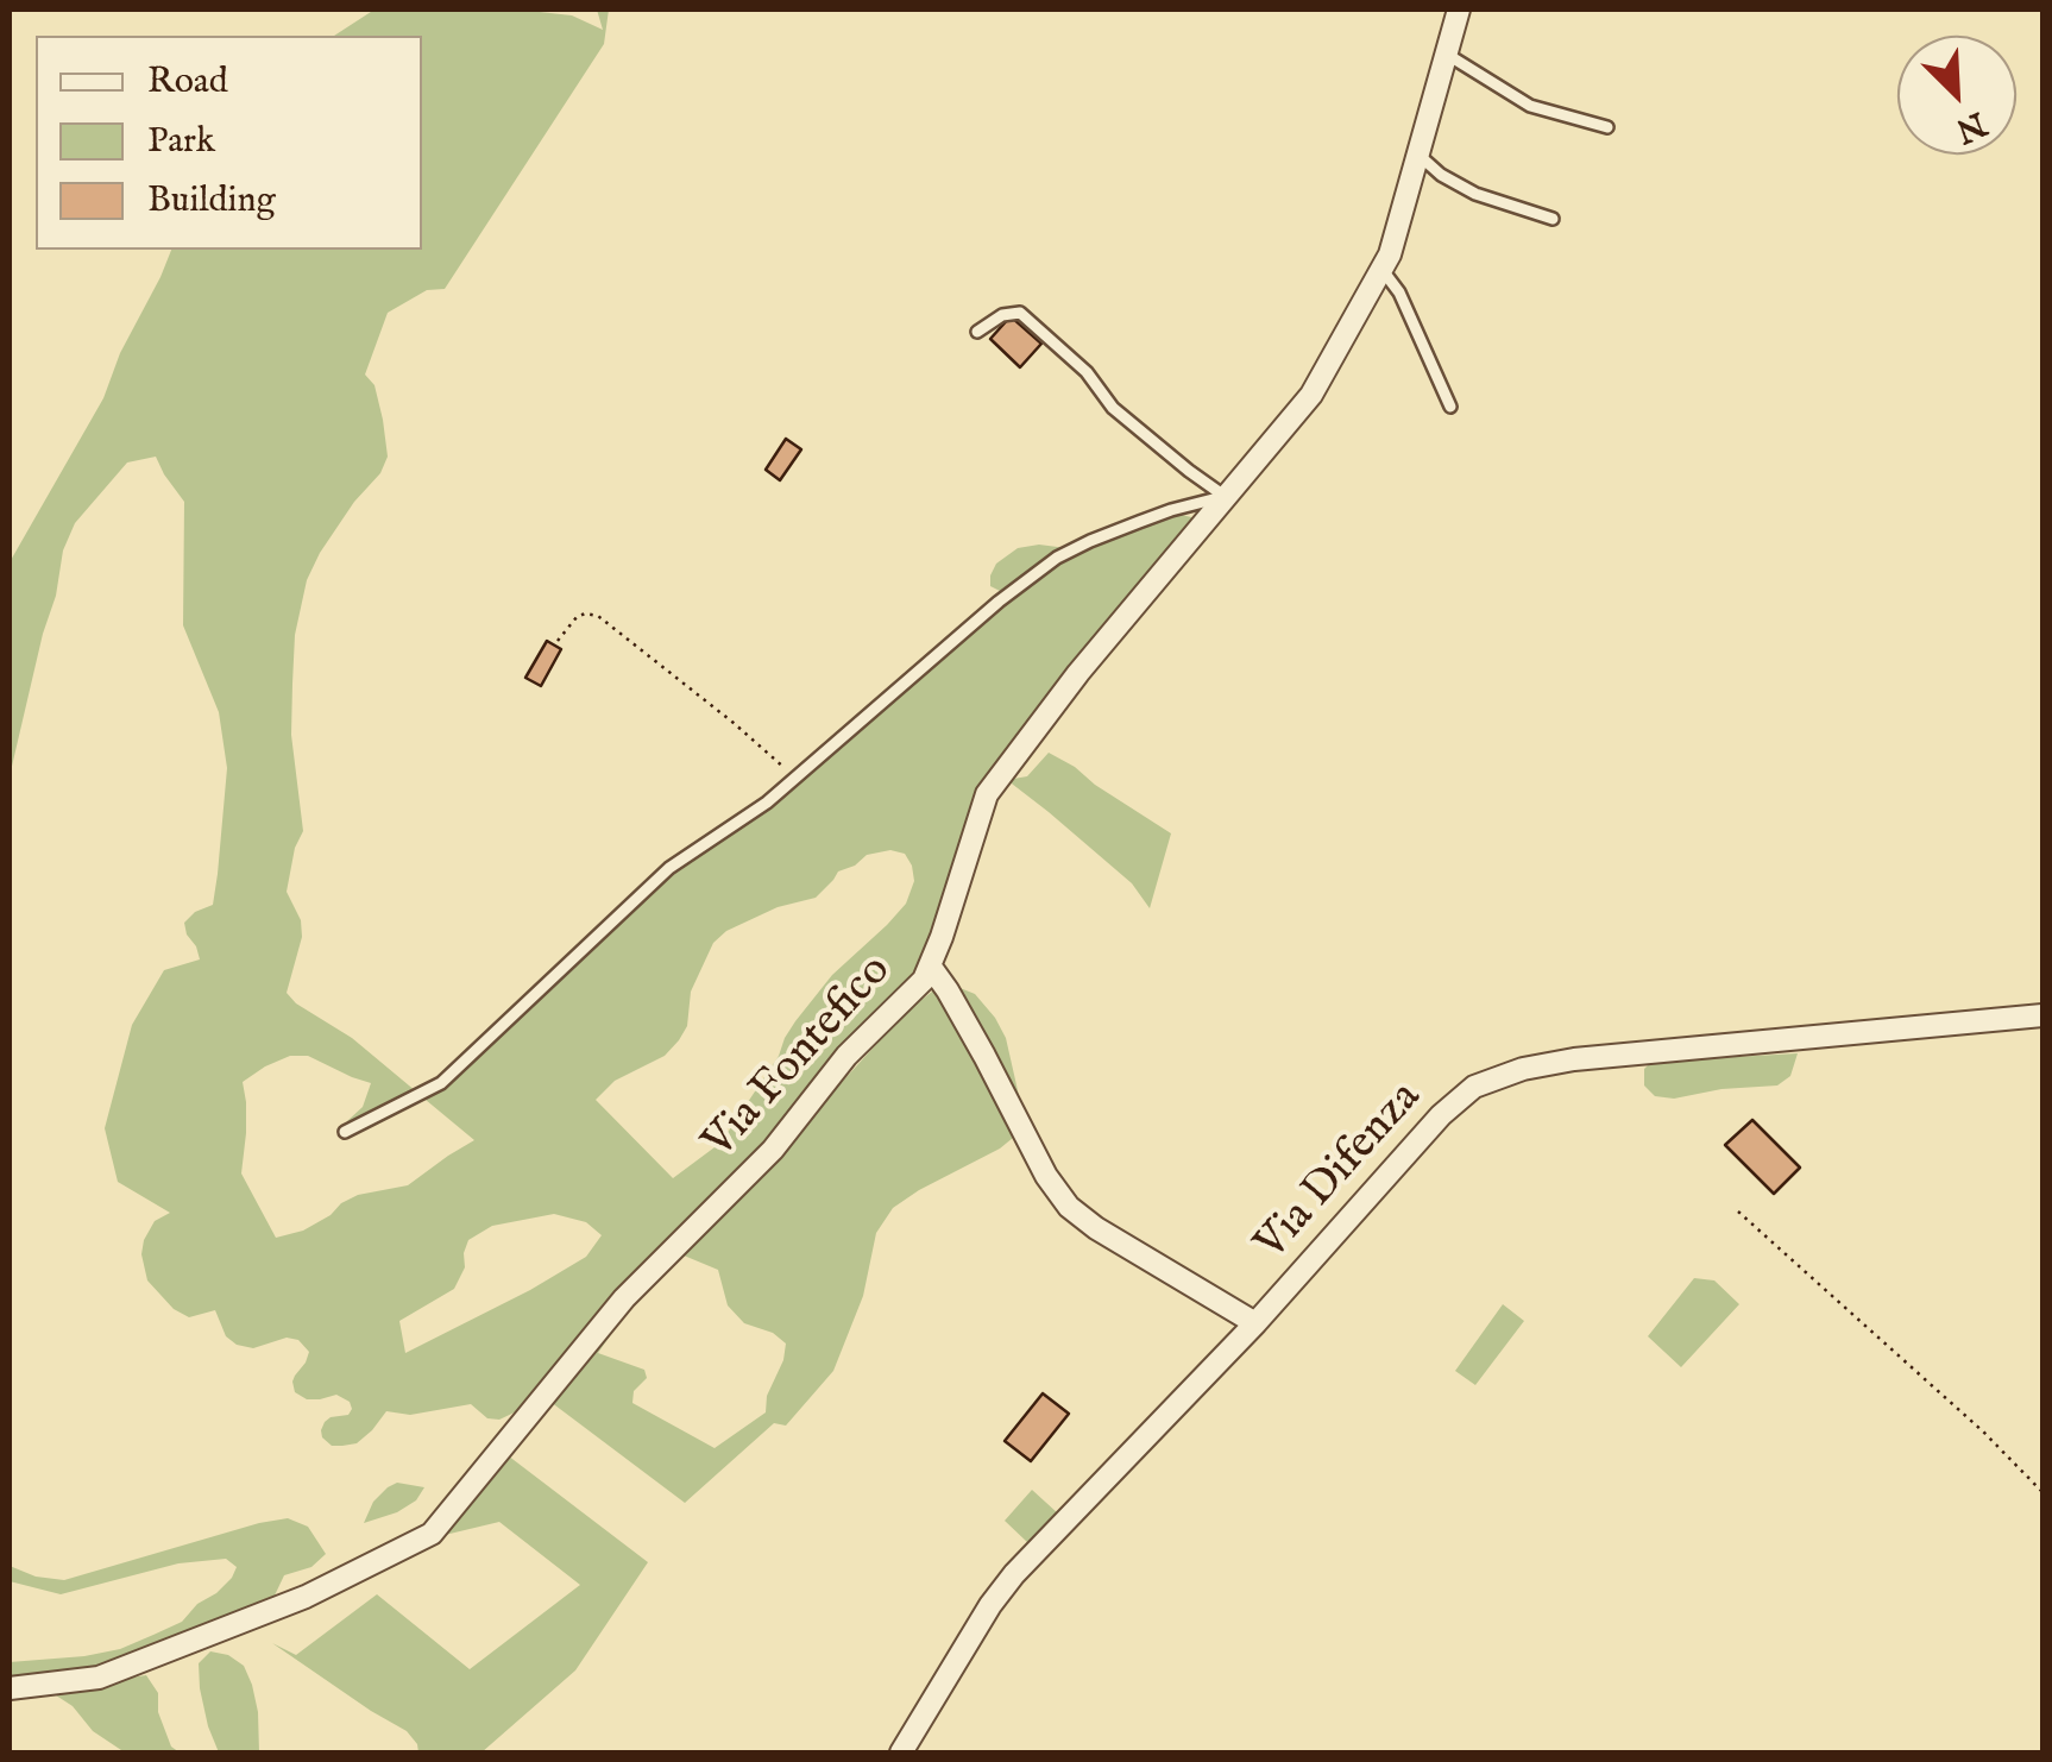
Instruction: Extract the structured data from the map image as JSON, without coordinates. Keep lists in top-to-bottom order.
{
  "streets": {
    "street": ["Via Fontefico", "Via Difenza"]
  },
  "legend": ["Road", "Park", "Building"],
  "north": "bottom right"
}
